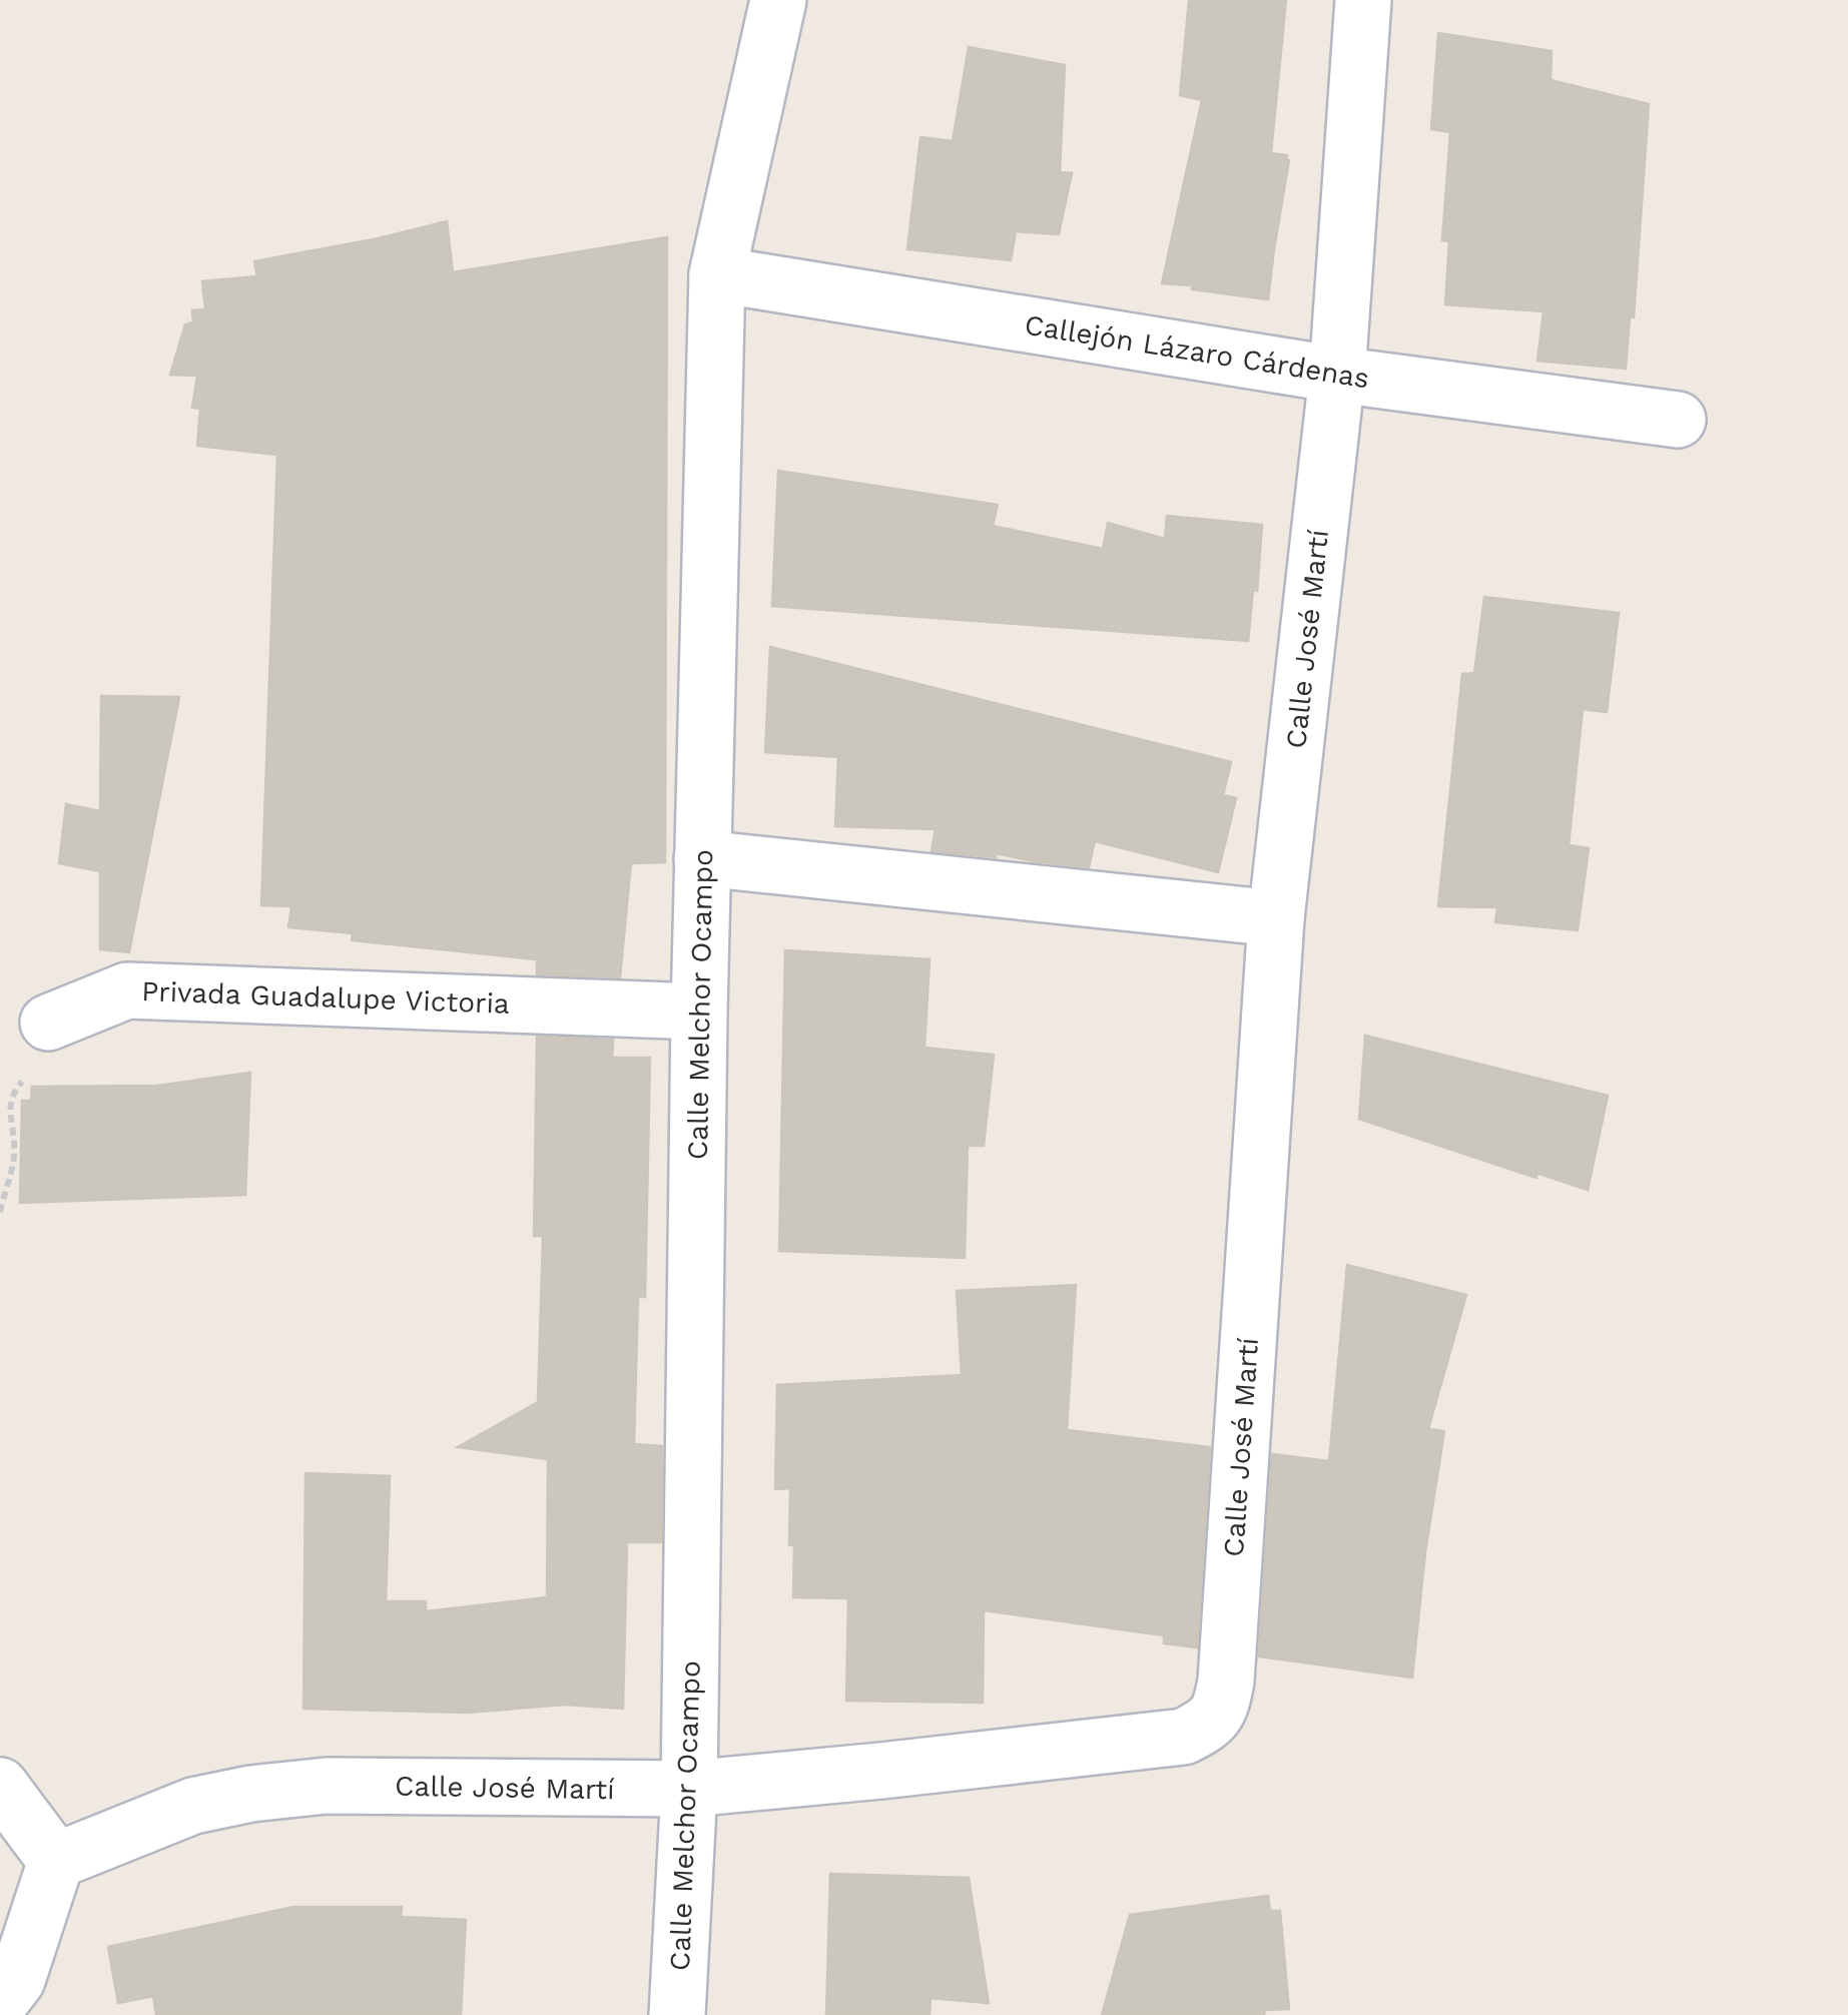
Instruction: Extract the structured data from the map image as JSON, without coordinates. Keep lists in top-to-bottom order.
{
  "streets": {
    "street": [
      "Callejón Lázaro Cárdenas",
      "Calle José Martí",
      "Privada Guadalupe Victoria",
      "Calle Melchor Ocampo"
    ]
  },
  "crossings": [
    ["Callejón Lázaro Cárdenas", "Calle José Martí"],
    ["Callejón Lázaro Cárdenas", "Calle Melchor Ocampo"],
    ["Calle José Martí", "Calle Melchor Ocampo"],
    ["Privada Guadalupe Victoria", "Calle Melchor Ocampo"]
  ]
}
